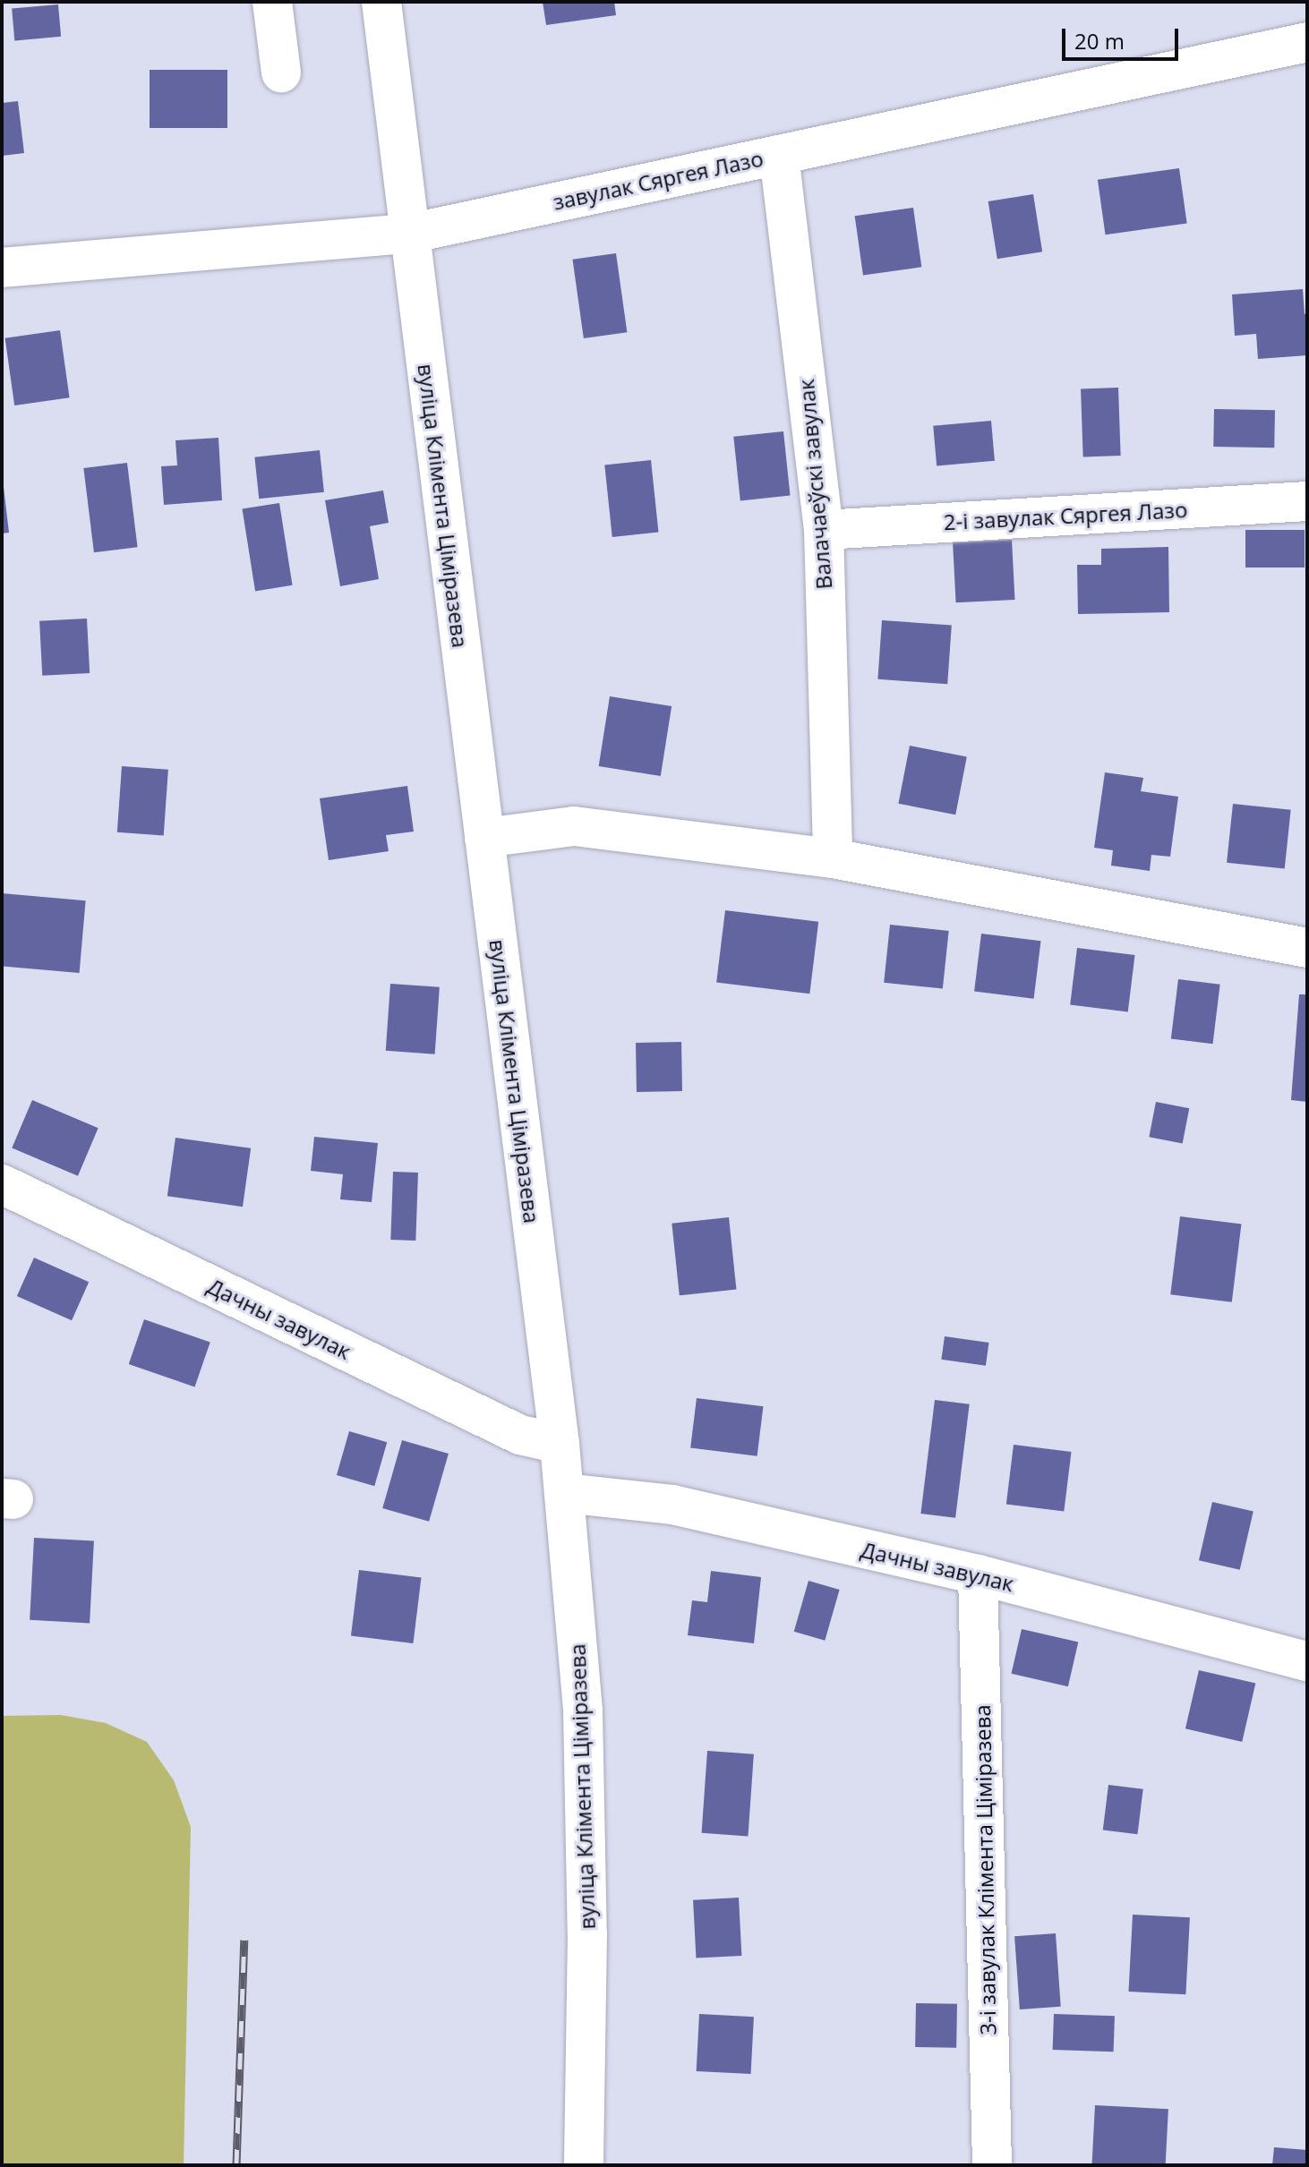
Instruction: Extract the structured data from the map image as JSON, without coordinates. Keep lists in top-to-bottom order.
{
  "streets": {
    "street": [
      "завулак Сяргея Лазо",
      "Валачаеўскі завулак",
      "вуліца Клімента Ціміразева",
      "2-і завулак Сяргея Лазо",
      "Дачны завулак",
      "3-і завулак Клімента Ціміразева"
    ]
  },
  "crossings": [
    ["завулак Сяргея Лазо", "Валачаеўскі завулак"],
    ["завулак Сяргея Лазо", "вуліца Клімента Ціміразева"],
    ["Валачаеўскі завулак", "2-і завулак Сяргея Лазо"],
    ["вуліца Клімента Ціміразева", "Дачны завулак"],
    ["Дачны завулак", "3-і завулак Клімента Ціміразева"]
  ],
  "scale_bar": "20 m"
}
